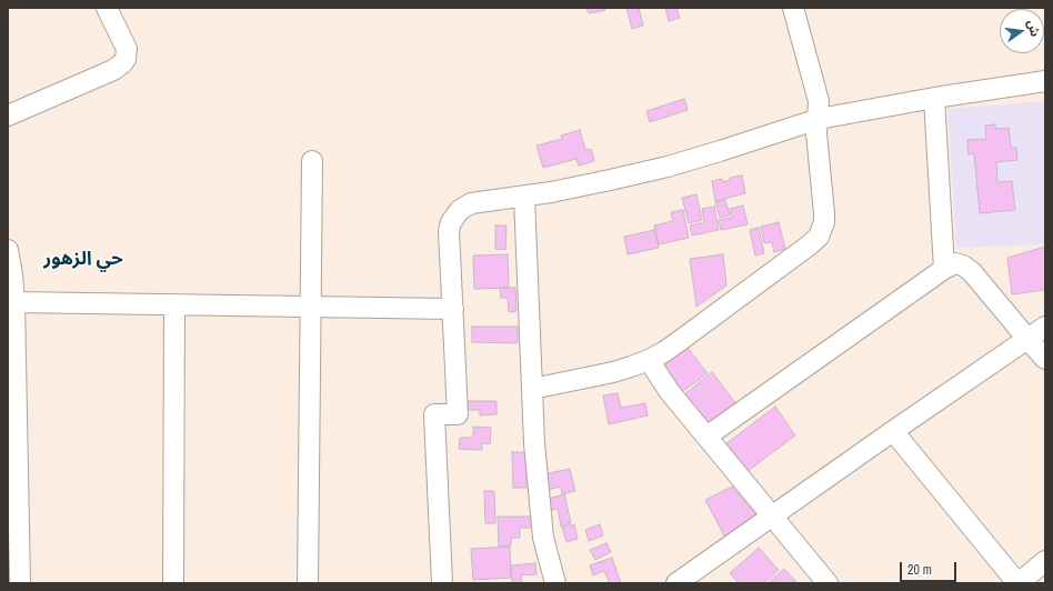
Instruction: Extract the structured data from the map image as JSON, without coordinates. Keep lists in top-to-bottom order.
{
  "districts": ["حي الزهور"],
  "scale_bar": "20 m",
  "north": "right"
}
